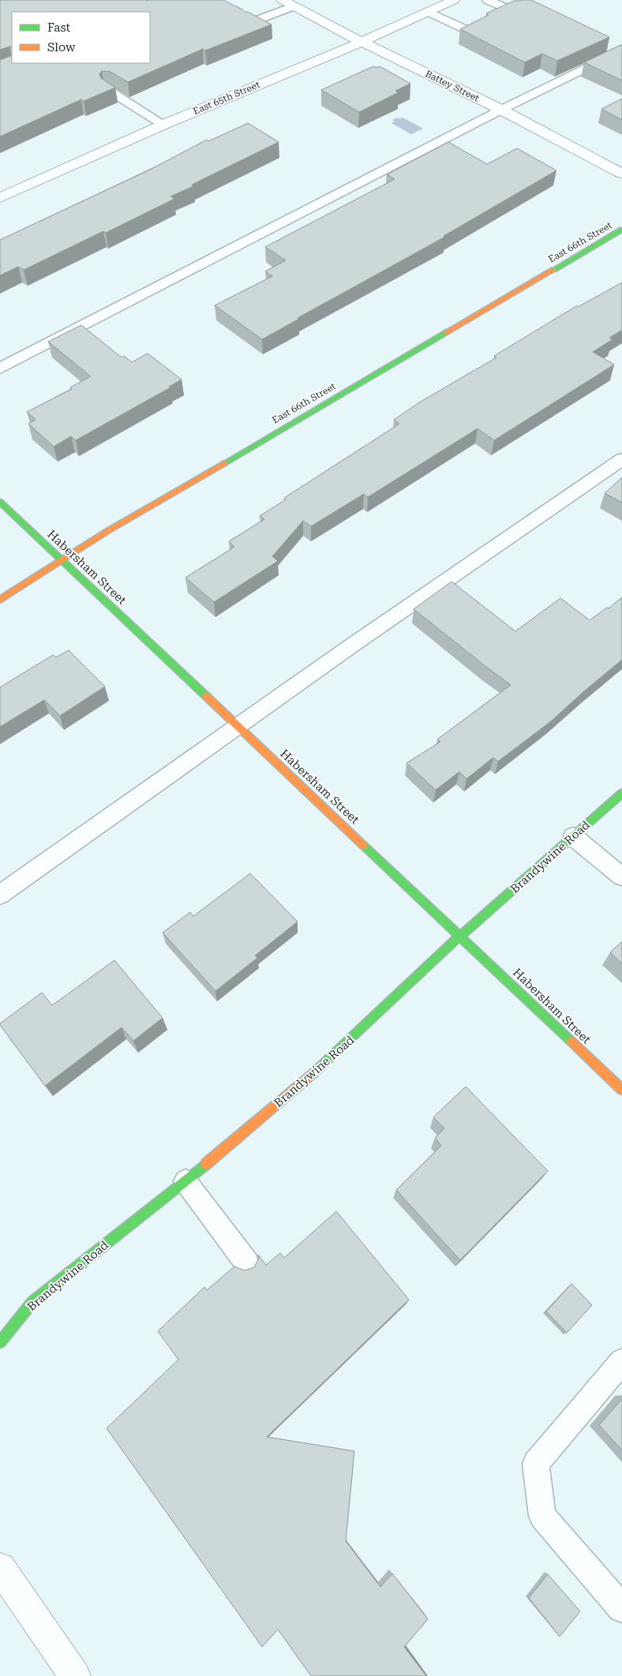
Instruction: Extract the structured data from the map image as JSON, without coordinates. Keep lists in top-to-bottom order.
{
  "streets": {
    "street": [
      "Battey Street",
      "East 65th Street",
      "East 66th Street",
      "Habersham Street",
      "Brandywine Road"
    ]
  },
  "crossings": [
    ["Battey Street", "East 65th Street"],
    ["East 66th Street", "Habersham Street"],
    ["Habersham Street", "Brandywine Road"]
  ],
  "legend": ["Fast", "Slow"]
}
